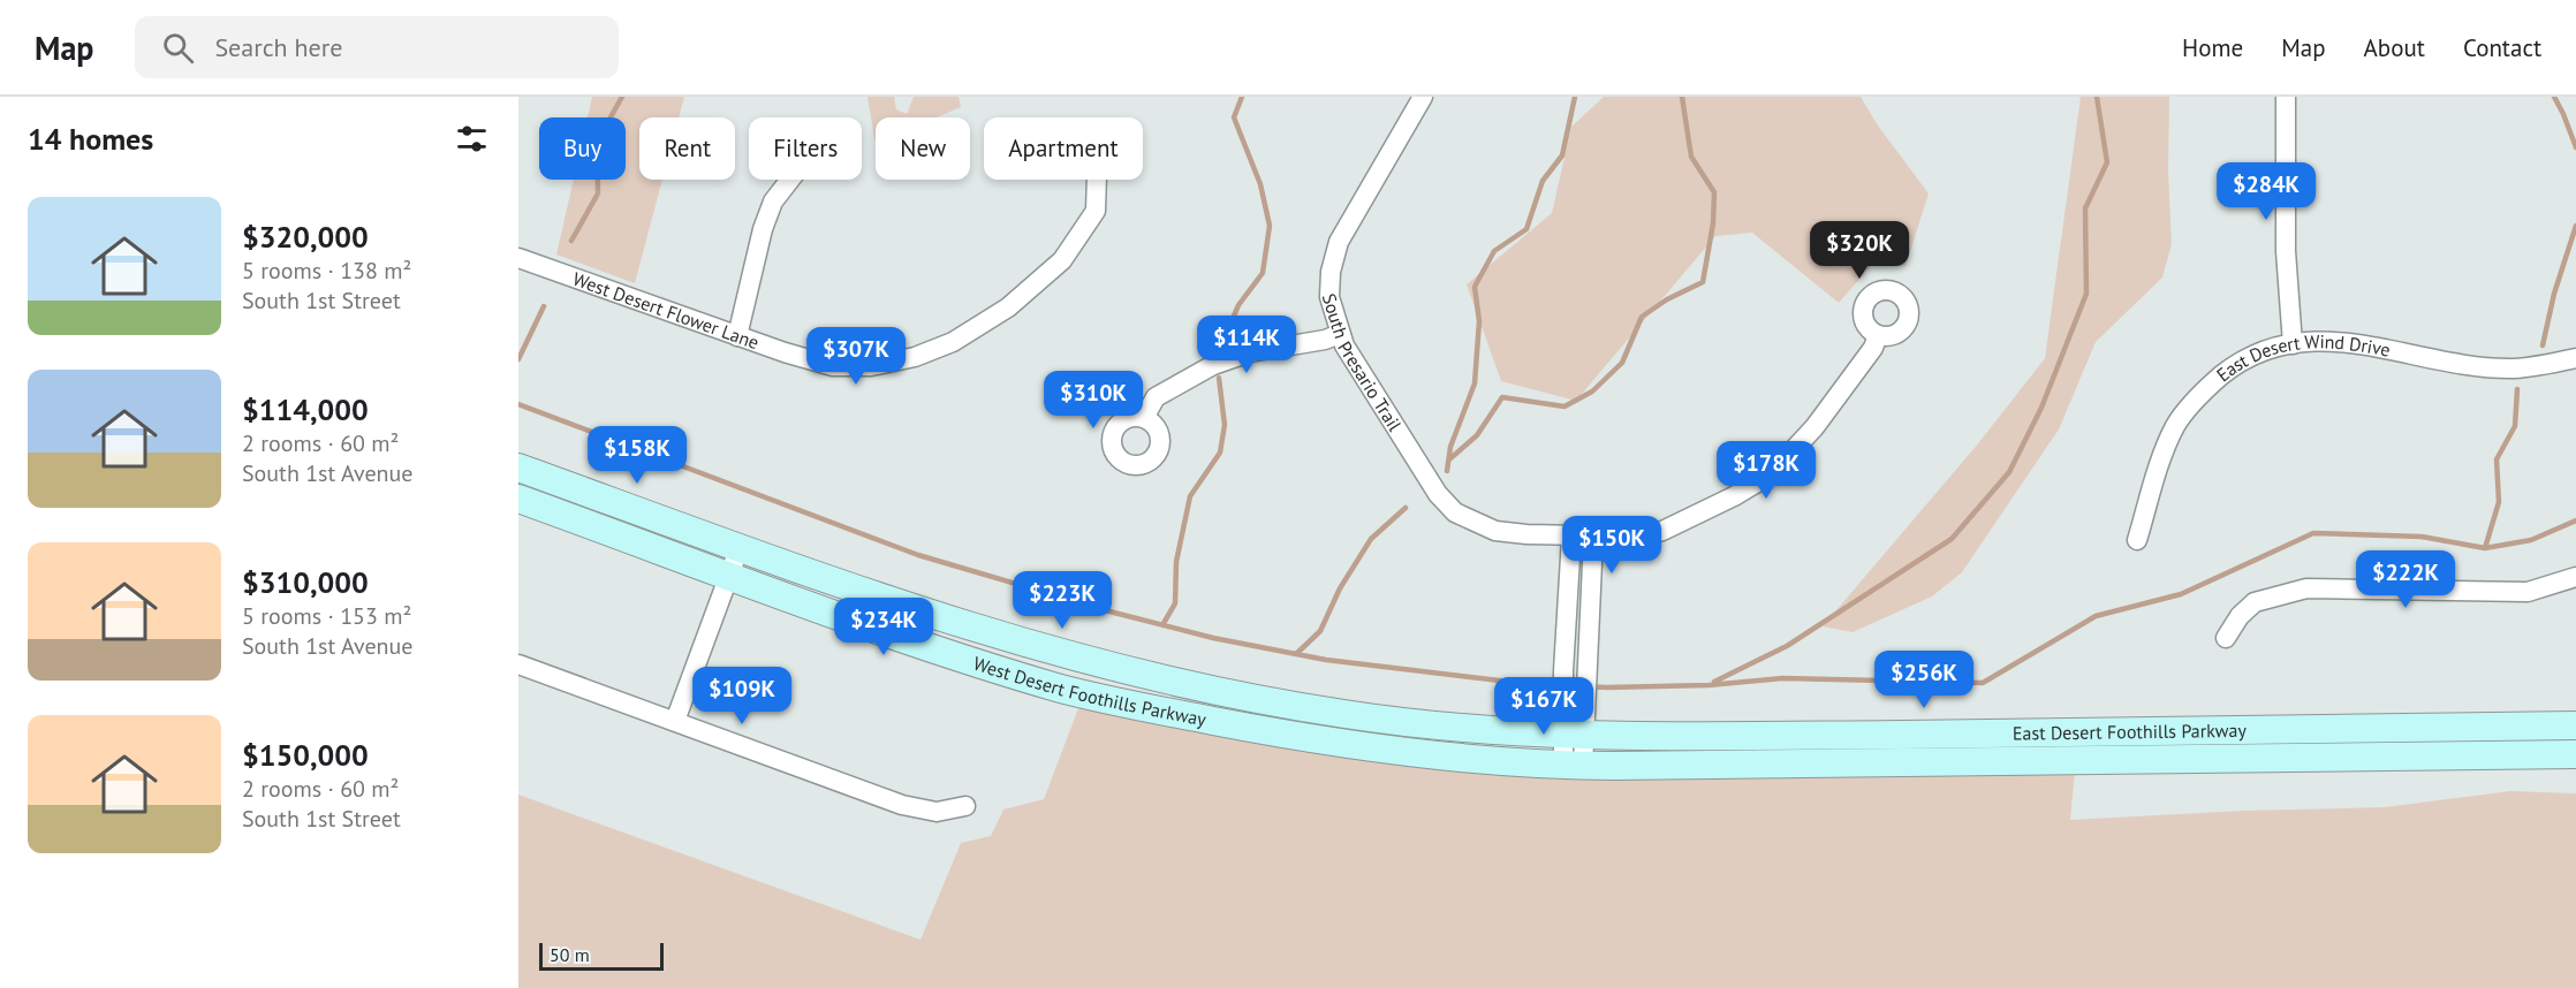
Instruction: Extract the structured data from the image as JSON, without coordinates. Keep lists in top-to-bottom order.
{
  "streets": {
    "street": [
      "West Desert Flower Lane",
      "South Presario Trail",
      "East Desert Wind Drive",
      "West Desert Foothills Parkway",
      "East Desert Foothills Parkway"
    ]
  },
  "crossings": [
    ["West Desert Foothills Parkway", "East Desert Foothills Parkway"]
  ],
  "scale_bar": "50 m",
  "page": {
    "header": "Map",
    "search": "Search here",
    "nav": [
      "Home",
      "Map",
      "About",
      "Contact"
    ],
    "heading": "14 homes",
    "chip": [
      "Buy",
      "Rent",
      "Filters",
      "New",
      "Apartment"
    ],
    "price": [
      "$284K",
      "$320K",
      "$114K",
      "$307K",
      "$310K",
      "$158K",
      "$178K",
      "$150K",
      "$222K",
      "$223K",
      "$234K",
      "$256K",
      "$109K",
      "$167K"
    ],
    "list": [
      {
        "name": "$320,000",
        "note": "5 rooms · 138 m² · South 1st Street"
      },
      {
        "name": "$114,000",
        "note": "2 rooms · 60 m² · South 1st Avenue"
      },
      {
        "name": "$310,000",
        "note": "5 rooms · 153 m² · South 1st Avenue"
      },
      {
        "name": "$150,000",
        "note": "2 rooms · 60 m² · South 1st Street"
      }
    ],
    "scale": "50 m"
  }
}
